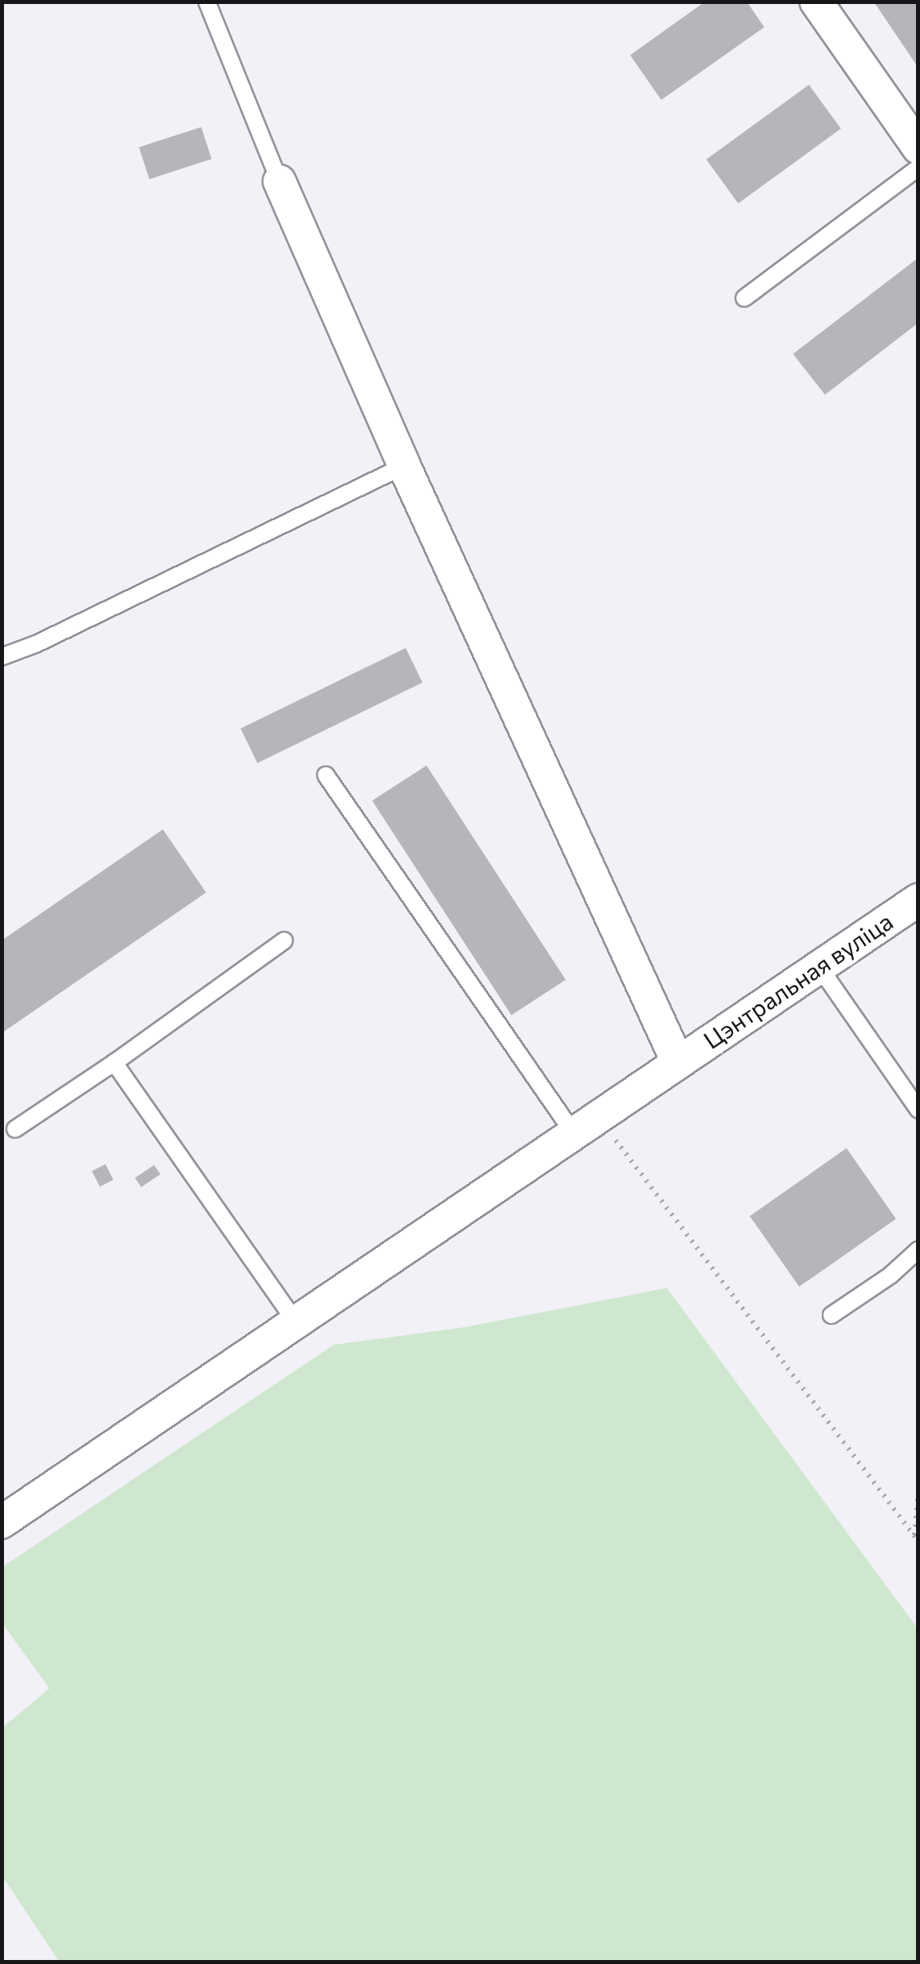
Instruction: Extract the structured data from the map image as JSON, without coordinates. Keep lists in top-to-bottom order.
{
  "streets": {
    "street": ["Цэнтральная вуліца"]
  }
}
